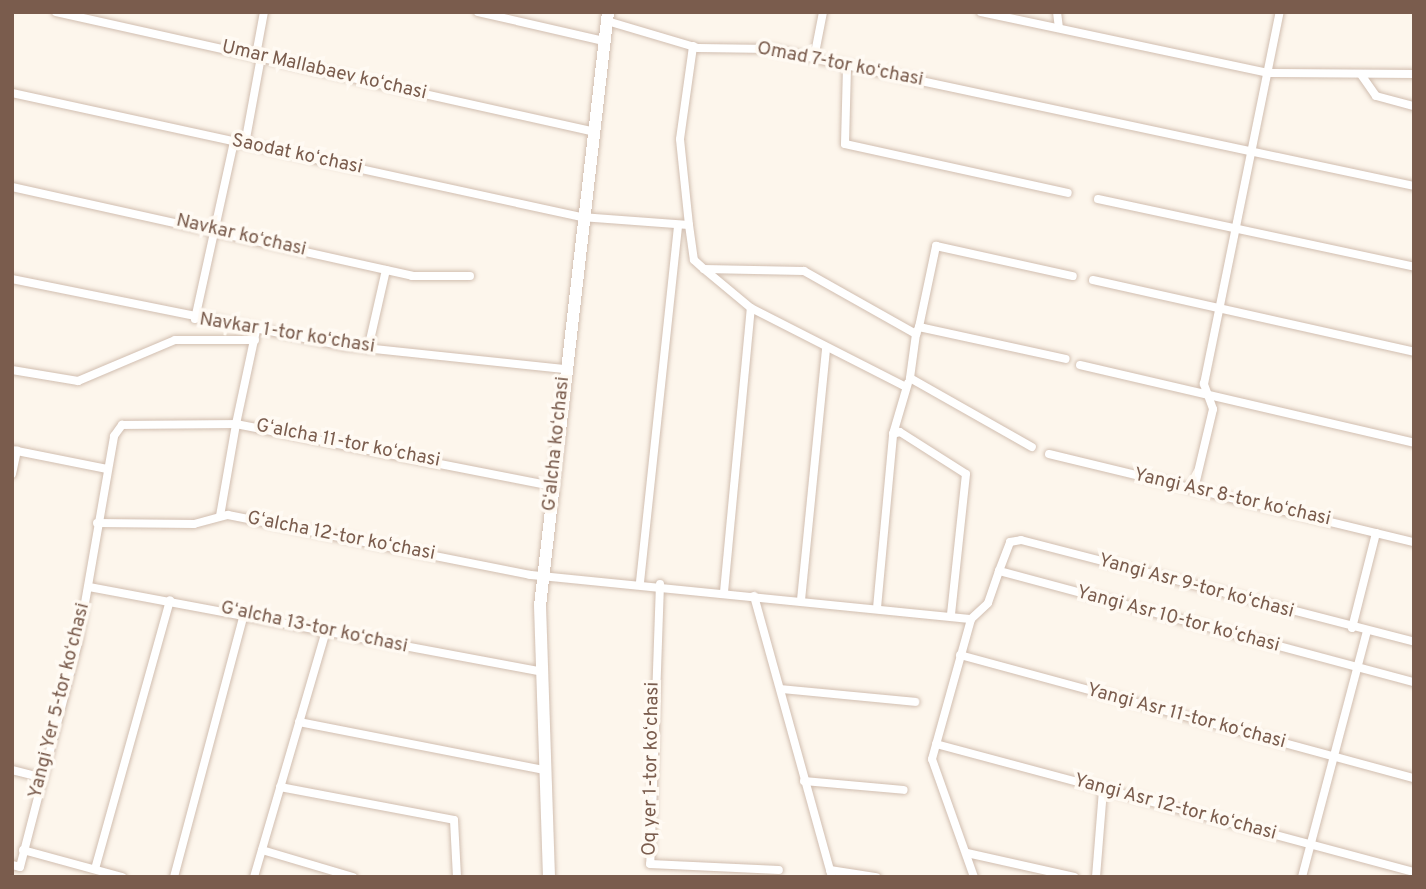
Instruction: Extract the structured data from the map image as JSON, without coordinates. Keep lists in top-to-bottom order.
{
  "streets": {
    "street": [
      "Omad 7-tor koʻchasi",
      "Umar Mallabaev koʻchasi",
      "Saodat koʻchasi",
      "Navkar koʻchasi",
      "Navkar 1-tor koʻchasi",
      "Gʻalcha 11-tor koʻchasi",
      "Gʻalcha koʻchasi",
      "Yangi Asr 8-tor koʻchasi",
      "Gʻalcha 12-tor koʻchasi",
      "Yangi Asr 9-tor koʻchasi",
      "Yangi Asr 10-tor koʻchasi",
      "Gʻalcha 13-tor koʻchasi",
      "Yangi Yer 5-tor koʻchasi",
      "Yangi Asr 11-tor koʻchasi",
      "Oq yer 1-tor koʻchasi",
      "Yangi Asr 12-tor koʻchasi"
    ]
  },
  "crossings": [
    ["Omad 7-tor koʻchasi", "Gʻalcha koʻchasi"],
    ["Umar Mallabaev koʻchasi", "Gʻalcha koʻchasi"],
    ["Saodat koʻchasi", "Gʻalcha koʻchasi"],
    ["Navkar 1-tor koʻchasi", "Gʻalcha koʻchasi"],
    ["Gʻalcha 11-tor koʻchasi", "Gʻalcha koʻchasi"],
    ["Gʻalcha 11-tor koʻchasi", "Gʻalcha 12-tor koʻchasi"],
    ["Gʻalcha 11-tor koʻchasi", "Yangi Yer 5-tor koʻchasi"],
    ["Gʻalcha koʻchasi", "Gʻalcha 12-tor koʻchasi"],
    ["Gʻalcha koʻchasi", "Gʻalcha 13-tor koʻchasi"],
    ["Gʻalcha 12-tor koʻchasi", "Yangi Yer 5-tor koʻchasi"],
    ["Gʻalcha 12-tor koʻchasi", "Oq yer 1-tor koʻchasi"],
    ["Yangi Asr 9-tor koʻchasi", "Yangi Asr 10-tor koʻchasi"],
    ["Gʻalcha 13-tor koʻchasi", "Yangi Yer 5-tor koʻchasi"]
  ]
}
